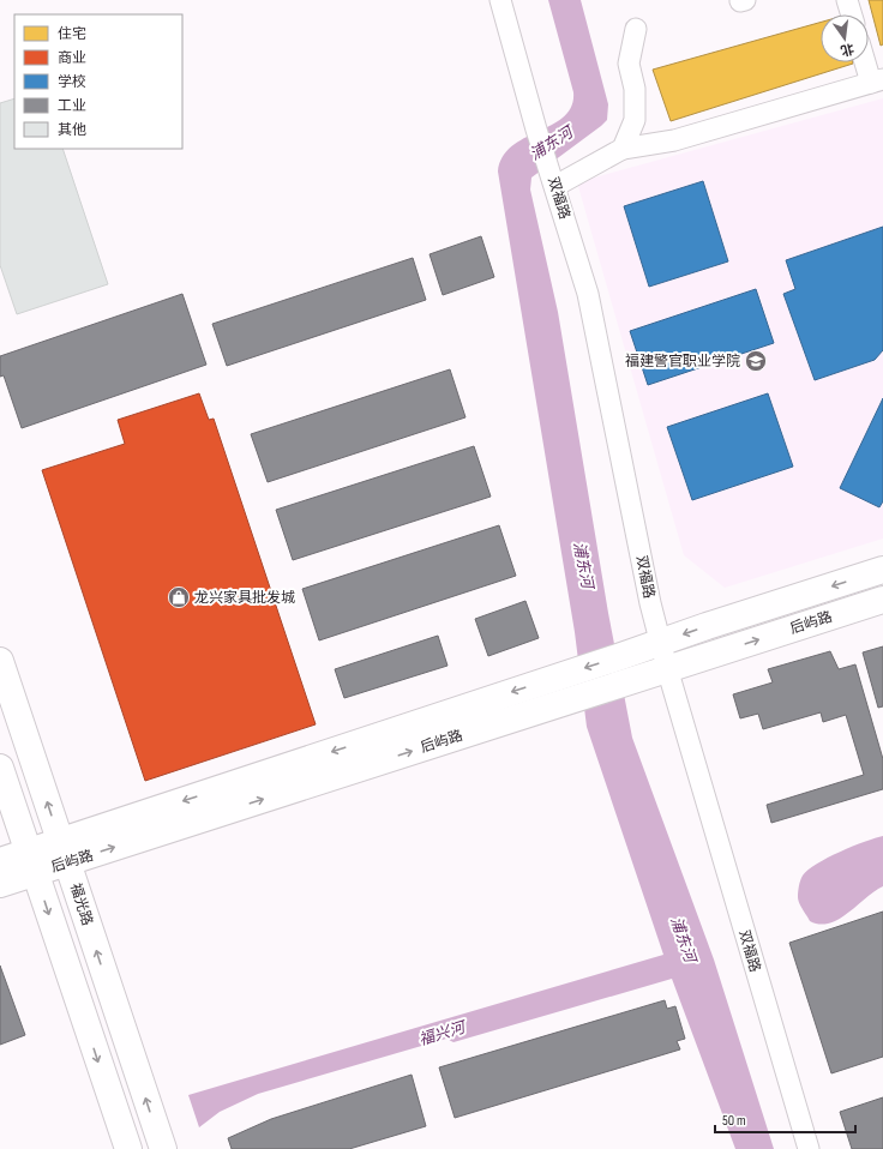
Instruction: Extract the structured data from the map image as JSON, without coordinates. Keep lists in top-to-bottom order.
{
  "streets": {
    "main road": ["后屿路", "福光路"],
    "street": ["双福路"]
  },
  "crossings": [
    ["双福路", "后屿路"],
    ["后屿路", "福光路"]
  ],
  "water": ["浦东河", "福兴河"],
  "places": {
    "school or university": ["福建警官职业学院"],
    "shop": ["龙兴家具批发城"]
  },
  "legend": [
    "住宅",
    "商业",
    "学校",
    "工业",
    "其他"
  ],
  "scale_bar": "50 m",
  "north": "bottom"
}
